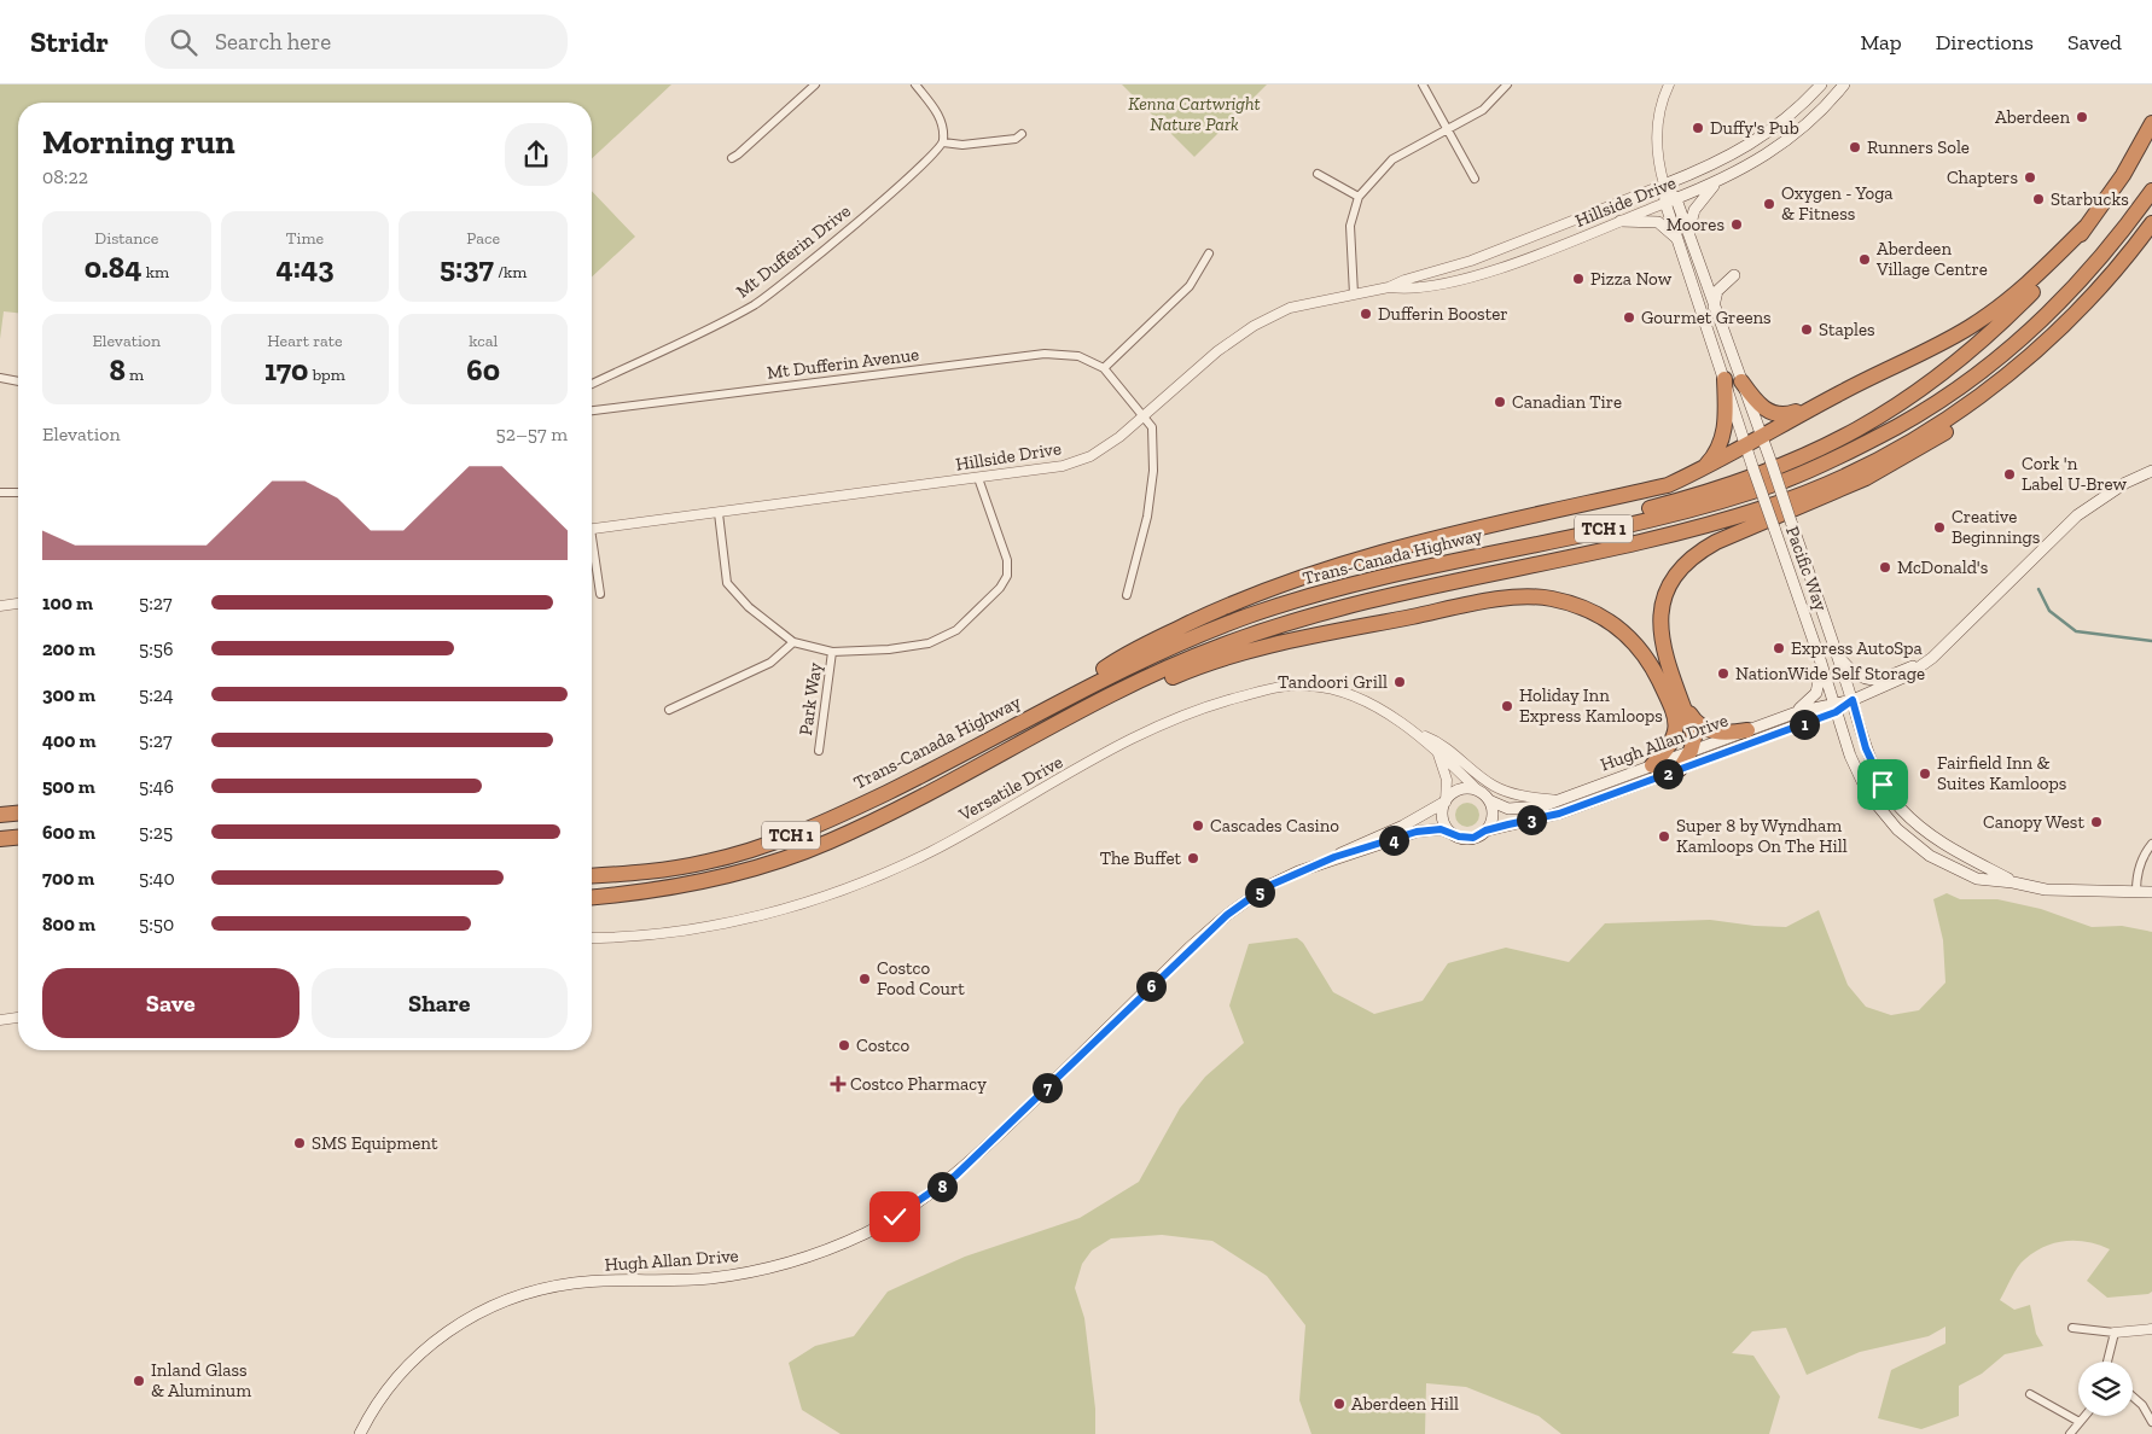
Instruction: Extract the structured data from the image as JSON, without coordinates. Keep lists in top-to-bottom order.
{
  "streets": {
    "highway": ["TCH 1", "Trans-Canada Highway"],
    "main road": ["Hillside Drive", "Pacific Way", "Hugh Allan Drive"],
    "street": [
      "Mt Dufferin Drive",
      "Mt Dufferin Avenue",
      "Park Way",
      "Versatile Drive"
    ]
  },
  "crossings": [
    ["Hillside Drive", "Pacific Way"],
    ["Pacific Way", "Hugh Allan Drive"],
    ["Hugh Allan Drive", "Versatile Drive"]
  ],
  "parks": ["Kenna Cartwright Nature Park"],
  "places": {
    "other": [
      "Aberdeen",
      "Duffy's Pub",
      "Runners Sole",
      "Chapters",
      "Starbucks",
      "Oxygen - Yoga & Fitness",
      "Moores",
      "Aberdeen Village Centre",
      "Pizza Now",
      "Dufferin Booster",
      "Gourmet Greens",
      "Staples",
      "Canadian Tire",
      "Cork 'n Label U-Brew",
      "Creative Beginnings",
      "McDonald's",
      "Express AutoSpa",
      "NationWide Self Storage",
      "Tandoori Grill",
      "Holiday Inn Express Kamloops",
      "Fairfield Inn & Suites Kamloops",
      "Canopy West",
      "Cascades Casino",
      "Super 8 by Wyndham Kamloops On The Hill",
      "The Buffet",
      "Costco Food Court",
      "Costco",
      "SMS Equipment",
      "Inland Glass & Aluminum",
      "Aberdeen Hill"
    ],
    "health": ["Costco Pharmacy"]
  },
  "page": {
    "header": "Stridr",
    "search": "Search here",
    "nav": ["Map", "Directions", "Saved"],
    "heading": ["Morning run", "08:22"],
    "stats": [
      ["Distance", "0.84 km"],
      ["Time", "4:43"],
      ["Pace", "5:37 /km"],
      ["Elevation", "8 m"],
      ["Heart rate", "170 bpm"],
      ["kcal", "60"]
    ],
    "chart": ["Elevation", "52–57 m"],
    "list": [
      {
        "name": "100 m",
        "note": "5:27"
      },
      {
        "name": "200 m",
        "note": "5:56"
      },
      {
        "name": "300 m",
        "note": "5:24"
      },
      {
        "name": "400 m",
        "note": "5:27"
      },
      {
        "name": "500 m",
        "note": "5:46"
      },
      {
        "name": "600 m",
        "note": "5:25"
      },
      {
        "name": "700 m",
        "note": "5:40"
      },
      {
        "name": "800 m",
        "note": "5:50"
      }
    ],
    "pins": [
      "1",
      "2",
      "3",
      "4",
      "5",
      "6",
      "7",
      "8"
    ],
    "buttons": ["Save", "Share"]
  }
}
